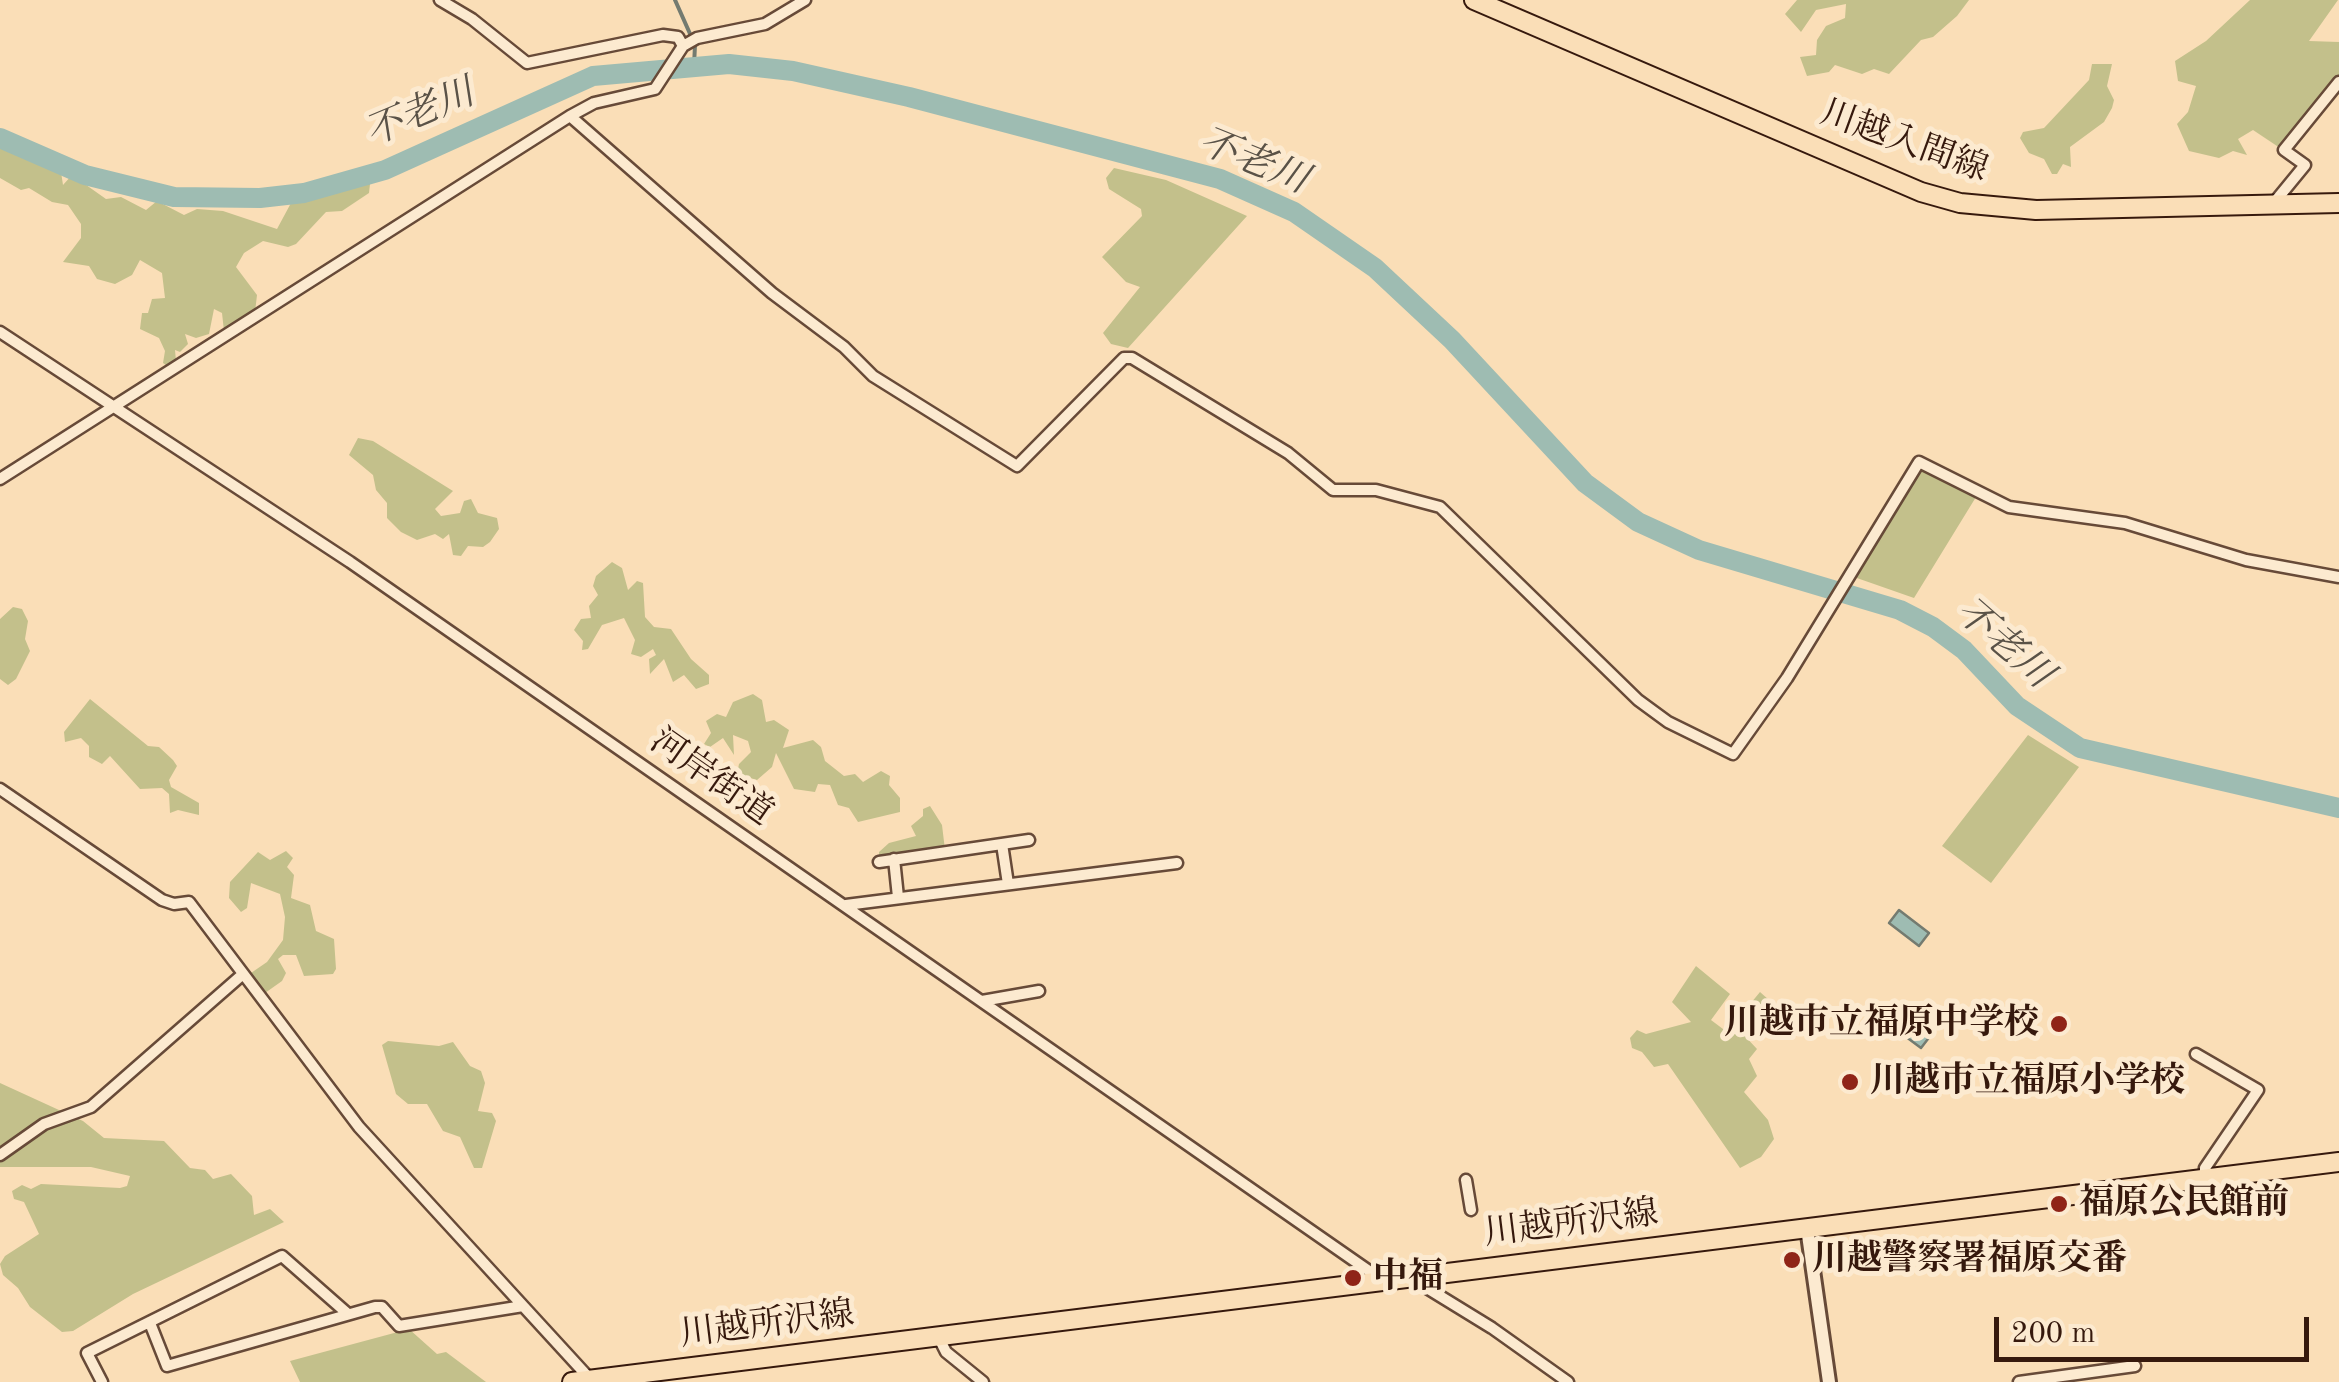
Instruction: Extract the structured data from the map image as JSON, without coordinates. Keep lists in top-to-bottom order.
{
  "streets": {
    "main road": ["川越入間線", "川越所沢線"],
    "street": ["河岸街道"]
  },
  "crossings": [
    ["河岸街道", "川越所沢線"]
  ],
  "water": ["不老川"],
  "places": [
    "川越市立福原中学校",
    "川越市立福原小学校",
    "福原公民館前",
    "川越警察署福原交番",
    "中福"
  ],
  "scale_bar": "200 m"
}
